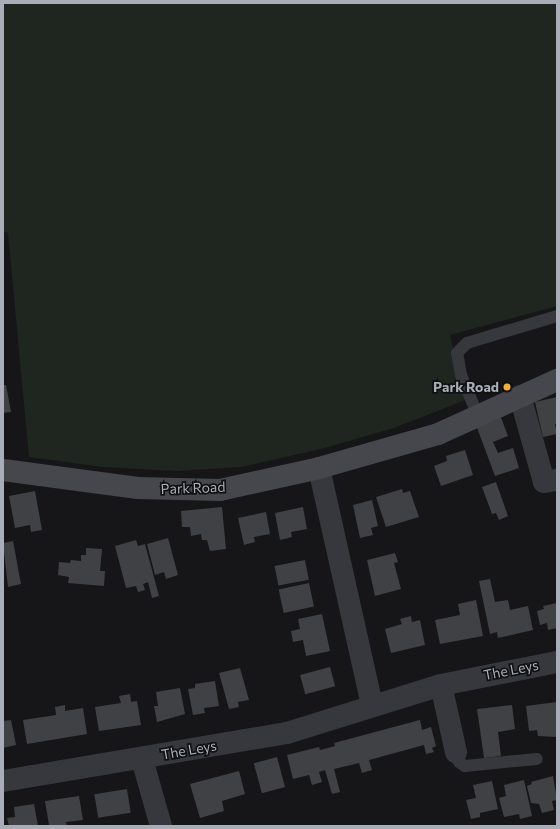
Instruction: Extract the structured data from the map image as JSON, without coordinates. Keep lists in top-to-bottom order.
{
  "streets": {
    "main road": ["Park Road"],
    "street": ["The Leys"]
  },
  "places": ["Park Road"]
}
